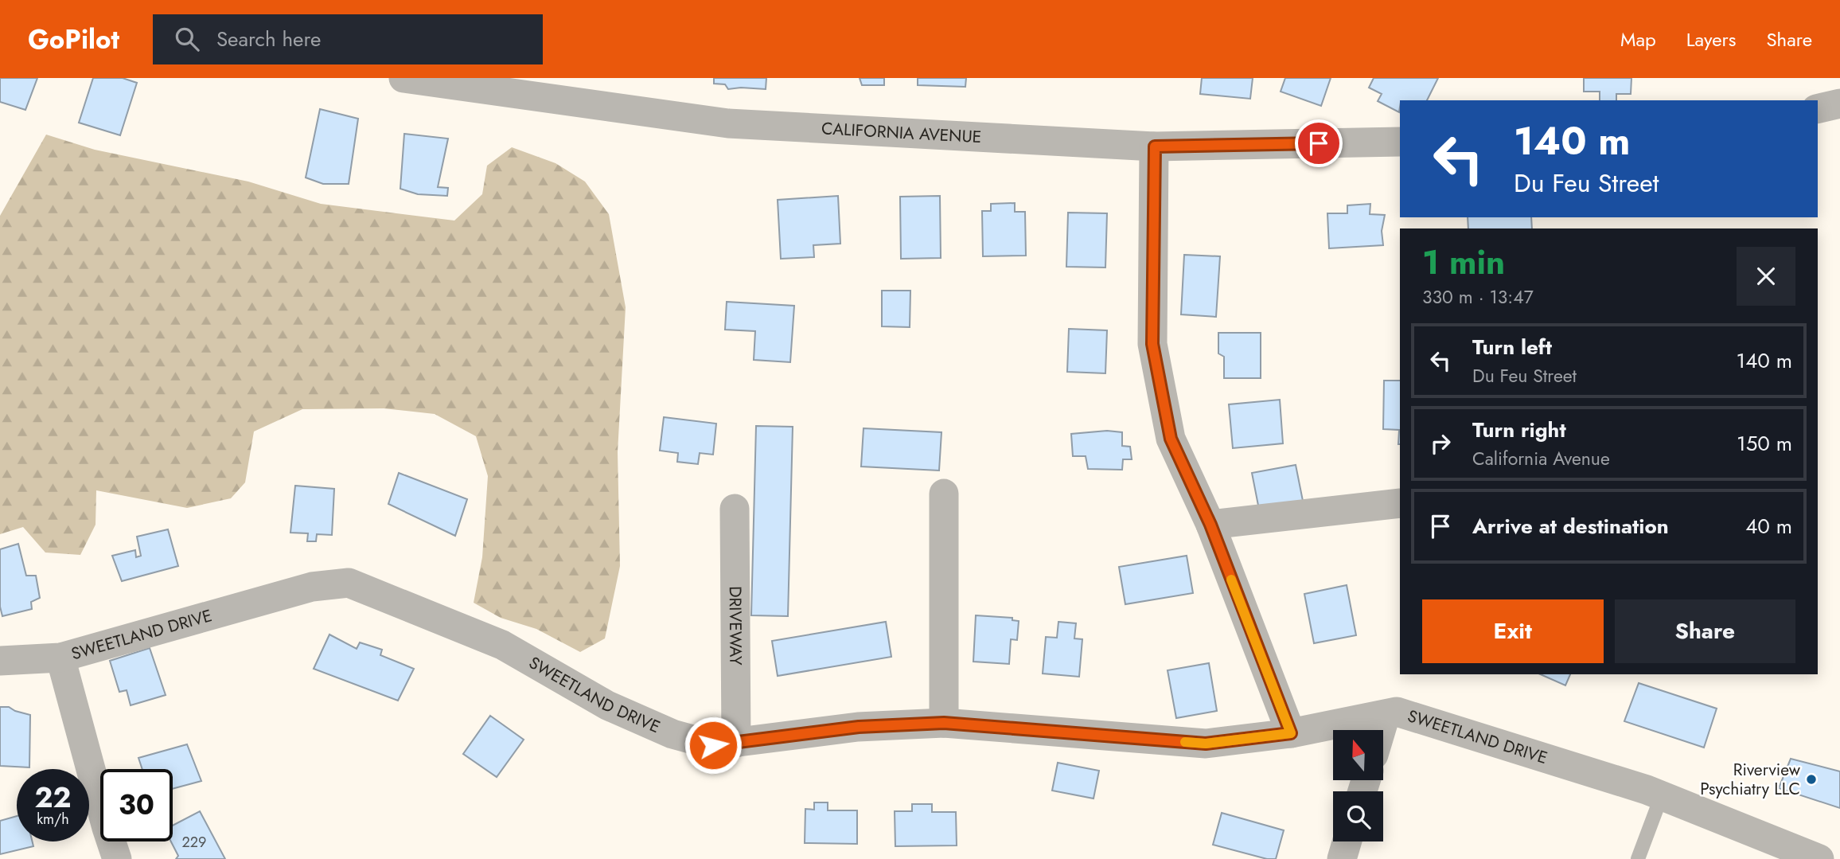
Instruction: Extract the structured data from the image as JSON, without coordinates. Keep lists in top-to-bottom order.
{
  "streets": {
    "street": ["CALIFORNIA AVENUE", "DRIVEWAY", "SWEETLAND DRIVE"]
  },
  "crossings": [
    ["DRIVEWAY", "SWEETLAND DRIVE"]
  ],
  "places": ["Riverview Psychiatry LLC"],
  "house_numbers": ["229"],
  "north": "top",
  "page": {
    "header": "GoPilot",
    "search": "Search here",
    "nav": ["Map", "Layers", "Share"],
    "turn": ["140 m", "Du Feu Street"],
    "heading": ["1 min", "330 m · 13:47"],
    "list": [
      {
        "name": "Turn left",
        "note": "Du Feu Street",
        "value": "140 m"
      },
      {
        "name": "Turn right",
        "note": "California Avenue",
        "value": "150 m"
      },
      {
        "name": "Arrive at destination",
        "value": "40 m"
      }
    ],
    "buttons": ["Exit", "Share"],
    "speed": "22 km/h",
    "limit": "30"
  }
}
